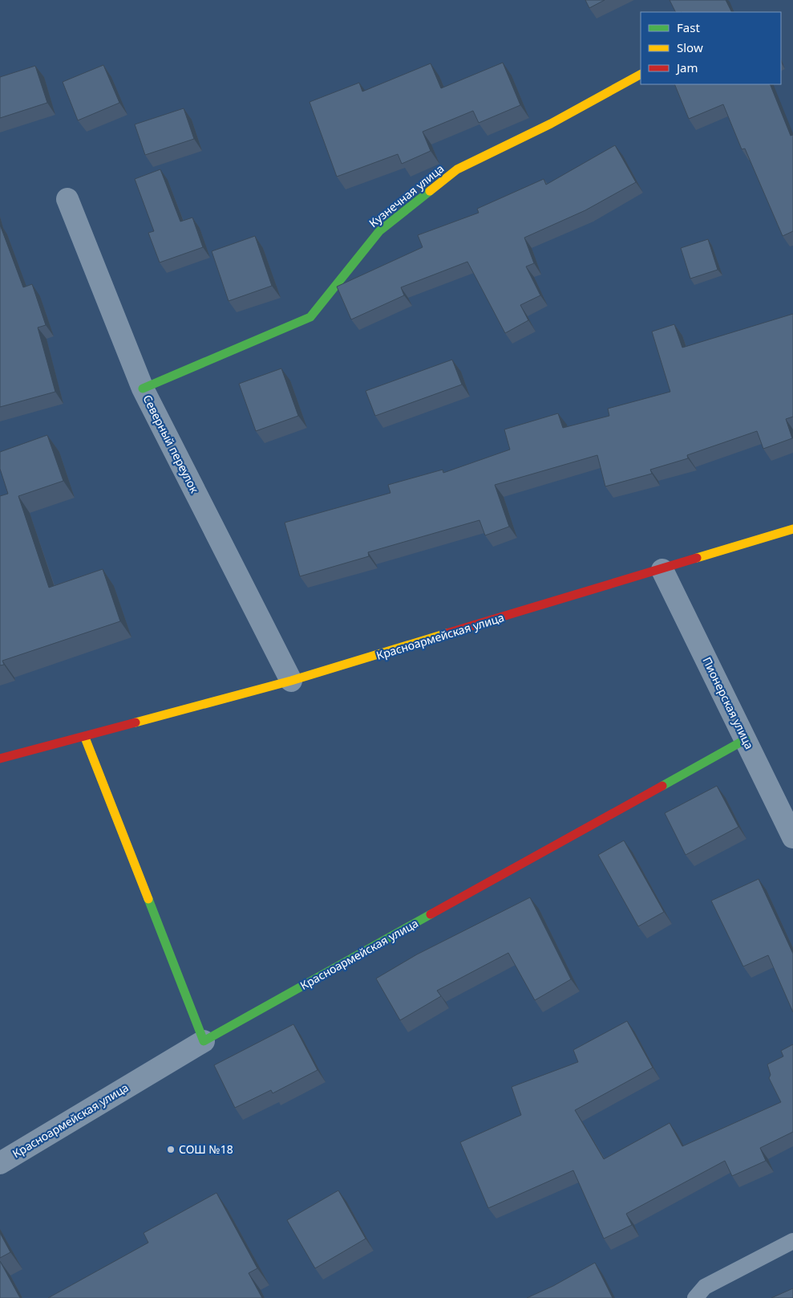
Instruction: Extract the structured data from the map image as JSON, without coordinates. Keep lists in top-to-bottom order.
{
  "streets": {
    "street": [
      "Кузнечная улица",
      "Северный переулок",
      "Красноармейская улица",
      "Пионерская улица"
    ]
  },
  "crossings": [
    ["Кузнечная улица", "Северный переулок"],
    ["Северный переулок", "Красноармейская улица"],
    ["Красноармейская улица", "Пионерская улица"]
  ],
  "places": ["СОШ №18"],
  "legend": ["Fast", "Slow", "Jam"]
}
